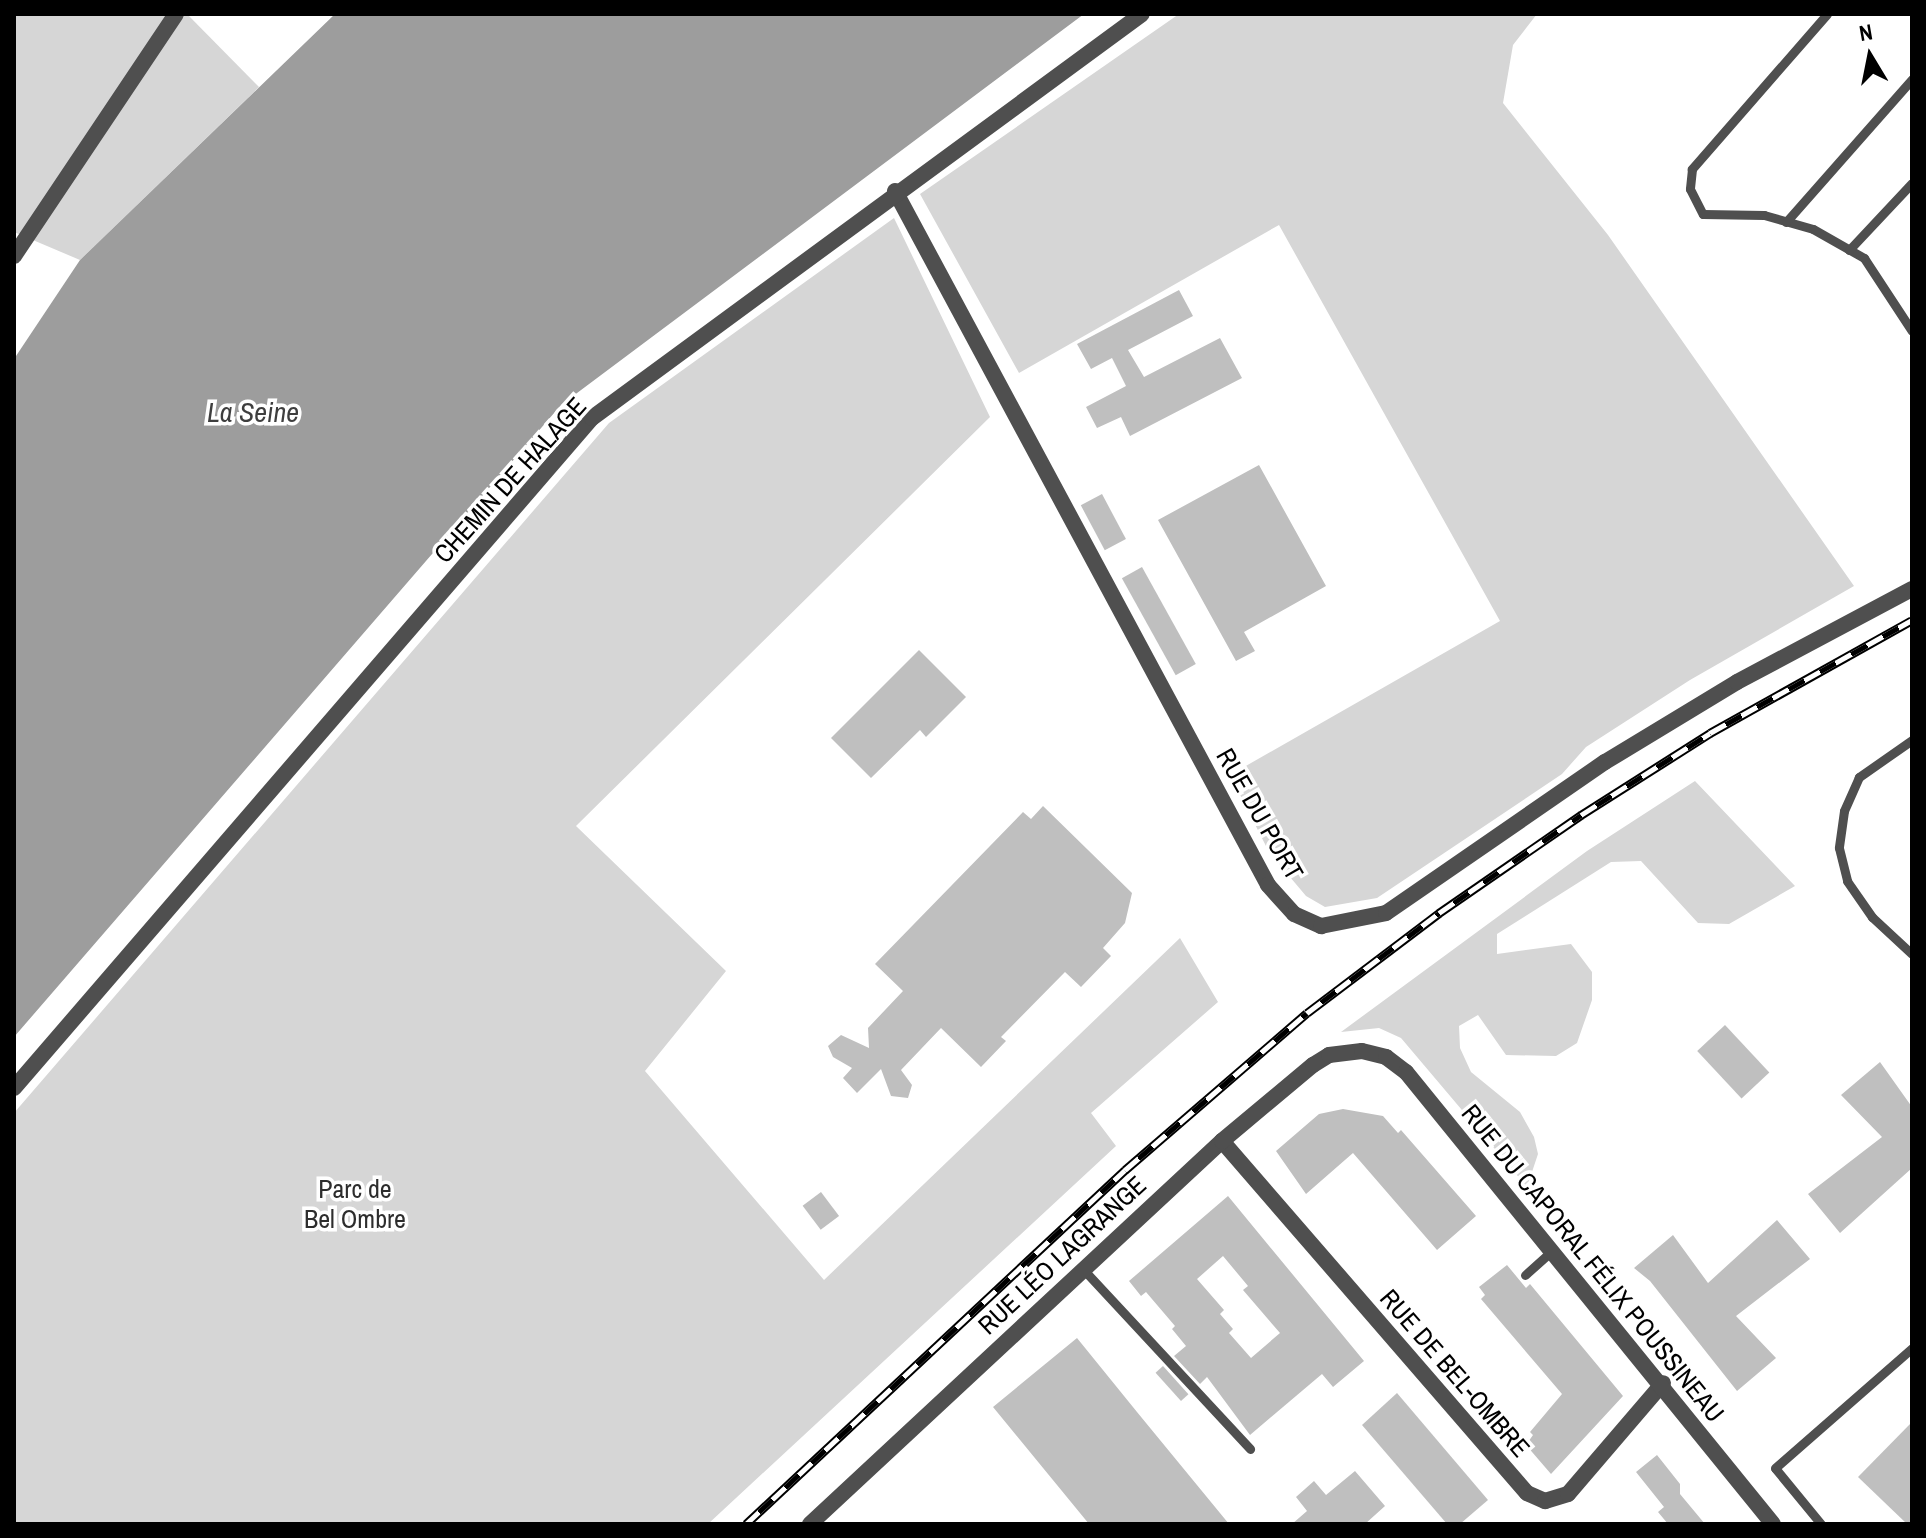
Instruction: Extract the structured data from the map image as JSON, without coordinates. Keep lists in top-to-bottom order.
{
  "streets": {
    "street": [
      "CHEMIN DE HALAGE",
      "RUE DU PORT",
      "RUE LÉO LAGRANGE",
      "RUE DU CAPORAL FÉLIX POUSSINEAU",
      "RUE DE BEL-OMBRE"
    ]
  },
  "crossings": [
    ["CHEMIN DE HALAGE", "RUE DU PORT"],
    ["RUE LÉO LAGRANGE", "RUE DU CAPORAL FÉLIX POUSSINEAU"],
    ["RUE LÉO LAGRANGE", "RUE DE BEL-OMBRE"],
    ["RUE DU CAPORAL FÉLIX POUSSINEAU", "RUE DE BEL-OMBRE"]
  ],
  "water": ["La Seine"],
  "parks": ["Parc de Bel Ombre"],
  "north": "top"
}
